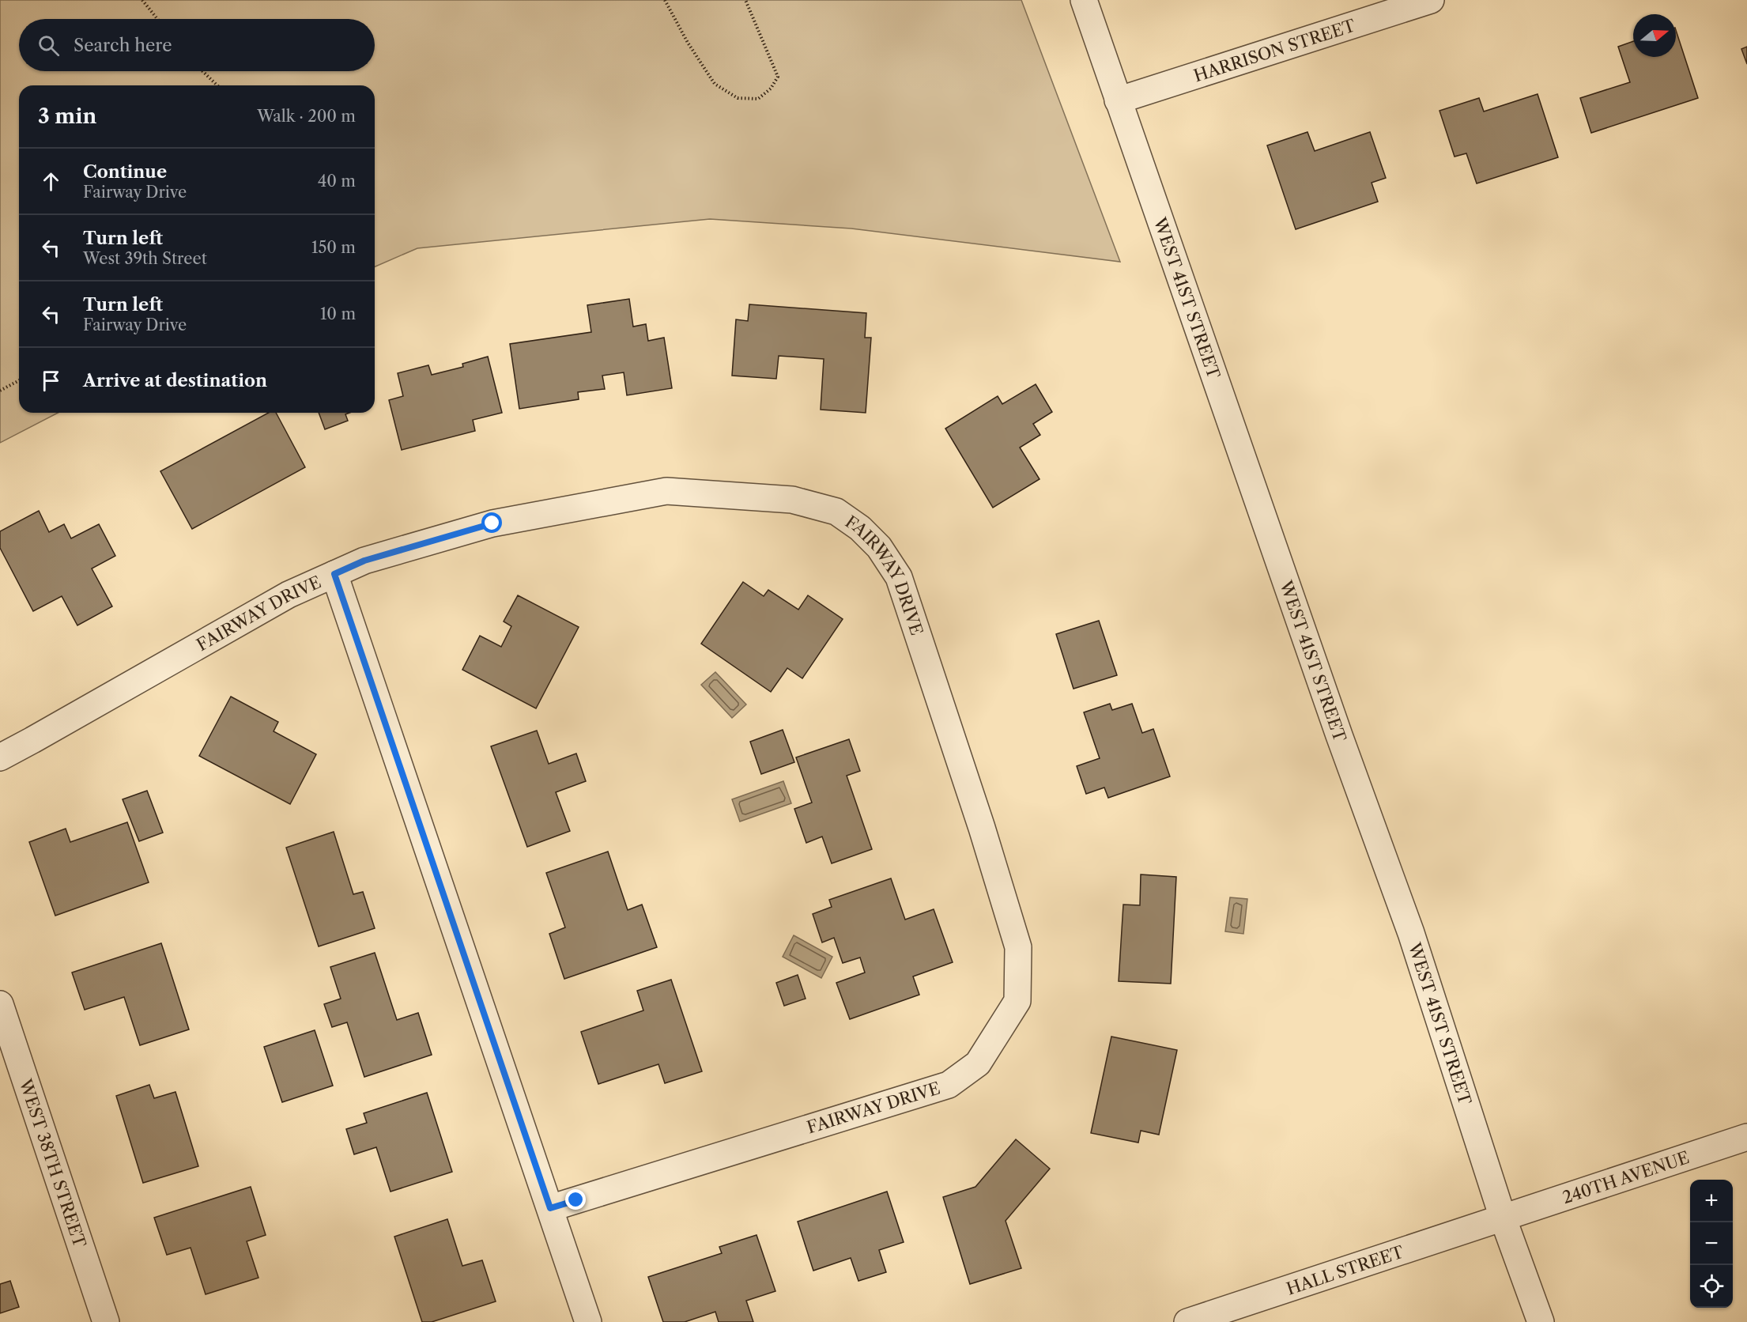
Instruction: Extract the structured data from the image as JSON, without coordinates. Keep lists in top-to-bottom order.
{
  "streets": {
    "street": [
      "HARRISON STREET",
      "WEST 41ST STREET",
      "FAIRWAY DRIVE",
      "WEST 38TH STREET",
      "240TH AVENUE",
      "HALL STREET"
    ]
  },
  "crossings": [
    ["HARRISON STREET", "WEST 41ST STREET"],
    ["WEST 41ST STREET", "240TH AVENUE"],
    ["WEST 41ST STREET", "HALL STREET"],
    ["240TH AVENUE", "HALL STREET"]
  ],
  "north": "right",
  "page": {
    "search": "Search here",
    "heading": ["3 min", "Walk · 200 m"],
    "list": [
      ["Continue", "Fairway Drive", "40 m"],
      ["Turn left", "West 39th Street", "150 m"],
      ["Turn left", "Fairway Drive", "10 m"],
      "Arrive at destination"
    ],
    "map_buttons": ["+", "−"]
  }
}
